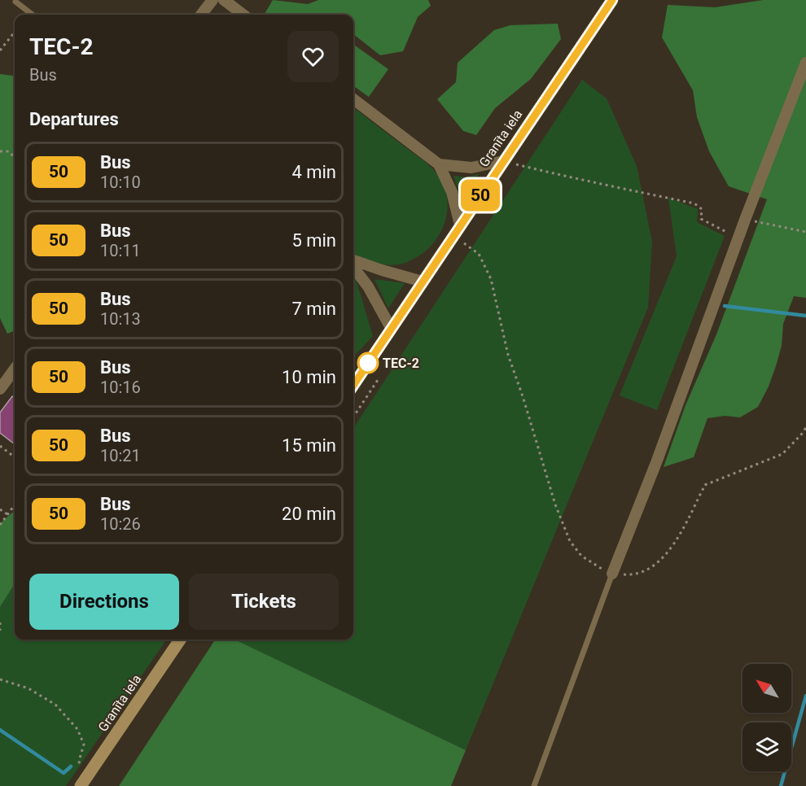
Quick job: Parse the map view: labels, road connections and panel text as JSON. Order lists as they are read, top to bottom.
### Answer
{
  "streets": {
    "main road": ["Granīta iela"]
  },
  "places": ["TEC-2"],
  "lines": ["bus line 50"],
  "north": "top left",
  "page": {
    "on_map": "50",
    "heading": [
      ["TEC-2", "Bus"],
      "Departures"
    ],
    "list": [
      {
        "mark": "50",
        "name": "Bus",
        "note": "10:10",
        "value": "4 min"
      },
      {
        "mark": "50",
        "name": "Bus",
        "note": "10:11",
        "value": "5 min"
      },
      {
        "mark": "50",
        "name": "Bus",
        "note": "10:13",
        "value": "7 min"
      },
      {
        "mark": "50",
        "name": "Bus",
        "note": "10:16",
        "value": "10 min"
      },
      {
        "mark": "50",
        "name": "Bus",
        "note": "10:21",
        "value": "15 min"
      },
      {
        "mark": "50",
        "name": "Bus",
        "note": "10:26",
        "value": "20 min"
      }
    ],
    "buttons": ["Directions", "Tickets"]
  }
}
